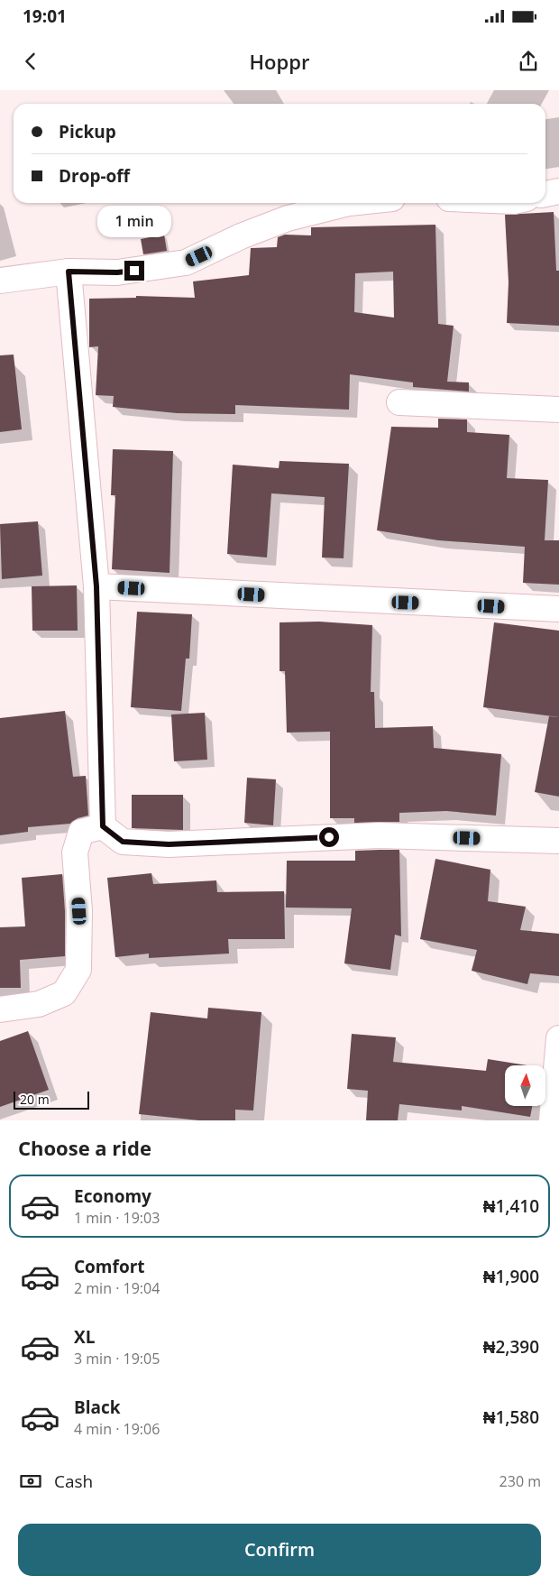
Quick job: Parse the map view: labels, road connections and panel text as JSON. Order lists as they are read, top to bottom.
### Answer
{
  "scale_bar": "20 m",
  "north": "top",
  "page": {
    "status": "19:01",
    "header": "Hoppr",
    "banner": ["Pickup", "Drop-off"],
    "bubble": "1 min",
    "scale": "20 m",
    "heading": "Choose a ride",
    "list": [
      {
        "name": "Economy",
        "note": "1 min · 19:03",
        "value": "₦1,410"
      },
      {
        "name": "Comfort",
        "note": "2 min · 19:04",
        "value": "₦1,900"
      },
      {
        "name": "XL",
        "note": "3 min · 19:05",
        "value": "₦2,390"
      },
      {
        "name": "Black",
        "note": "4 min · 19:06",
        "value": "₦1,580"
      }
    ],
    "pay": ["Cash", "230 m"],
    "buttons": "Confirm"
  }
}
